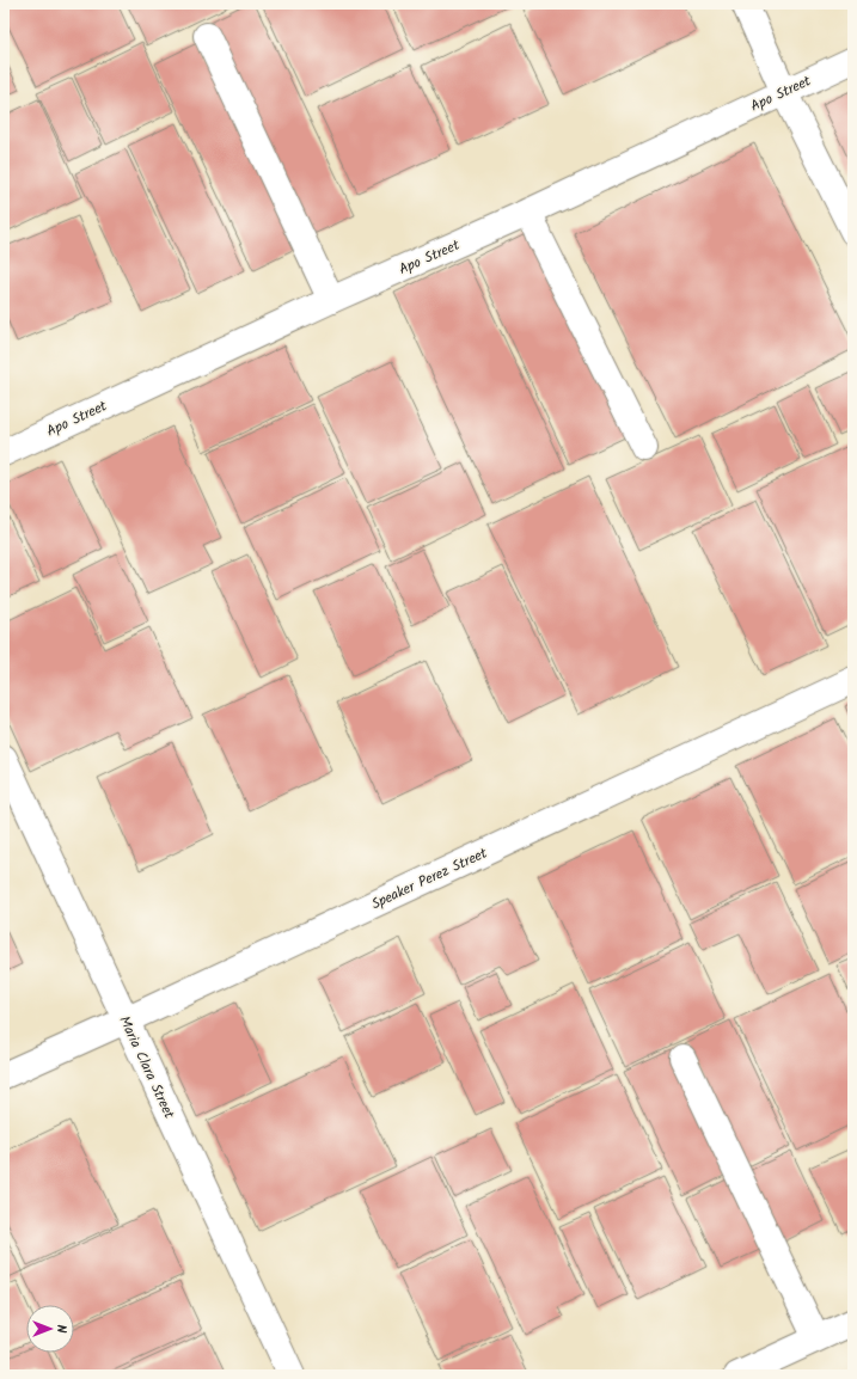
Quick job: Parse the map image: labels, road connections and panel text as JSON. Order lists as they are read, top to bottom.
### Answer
{
  "streets": {
    "street": ["Apo Street", "Speaker Perez Street", "Maria Clara Street"]
  },
  "crossings": [
    ["Speaker Perez Street", "Maria Clara Street"]
  ],
  "north": "right"
}
